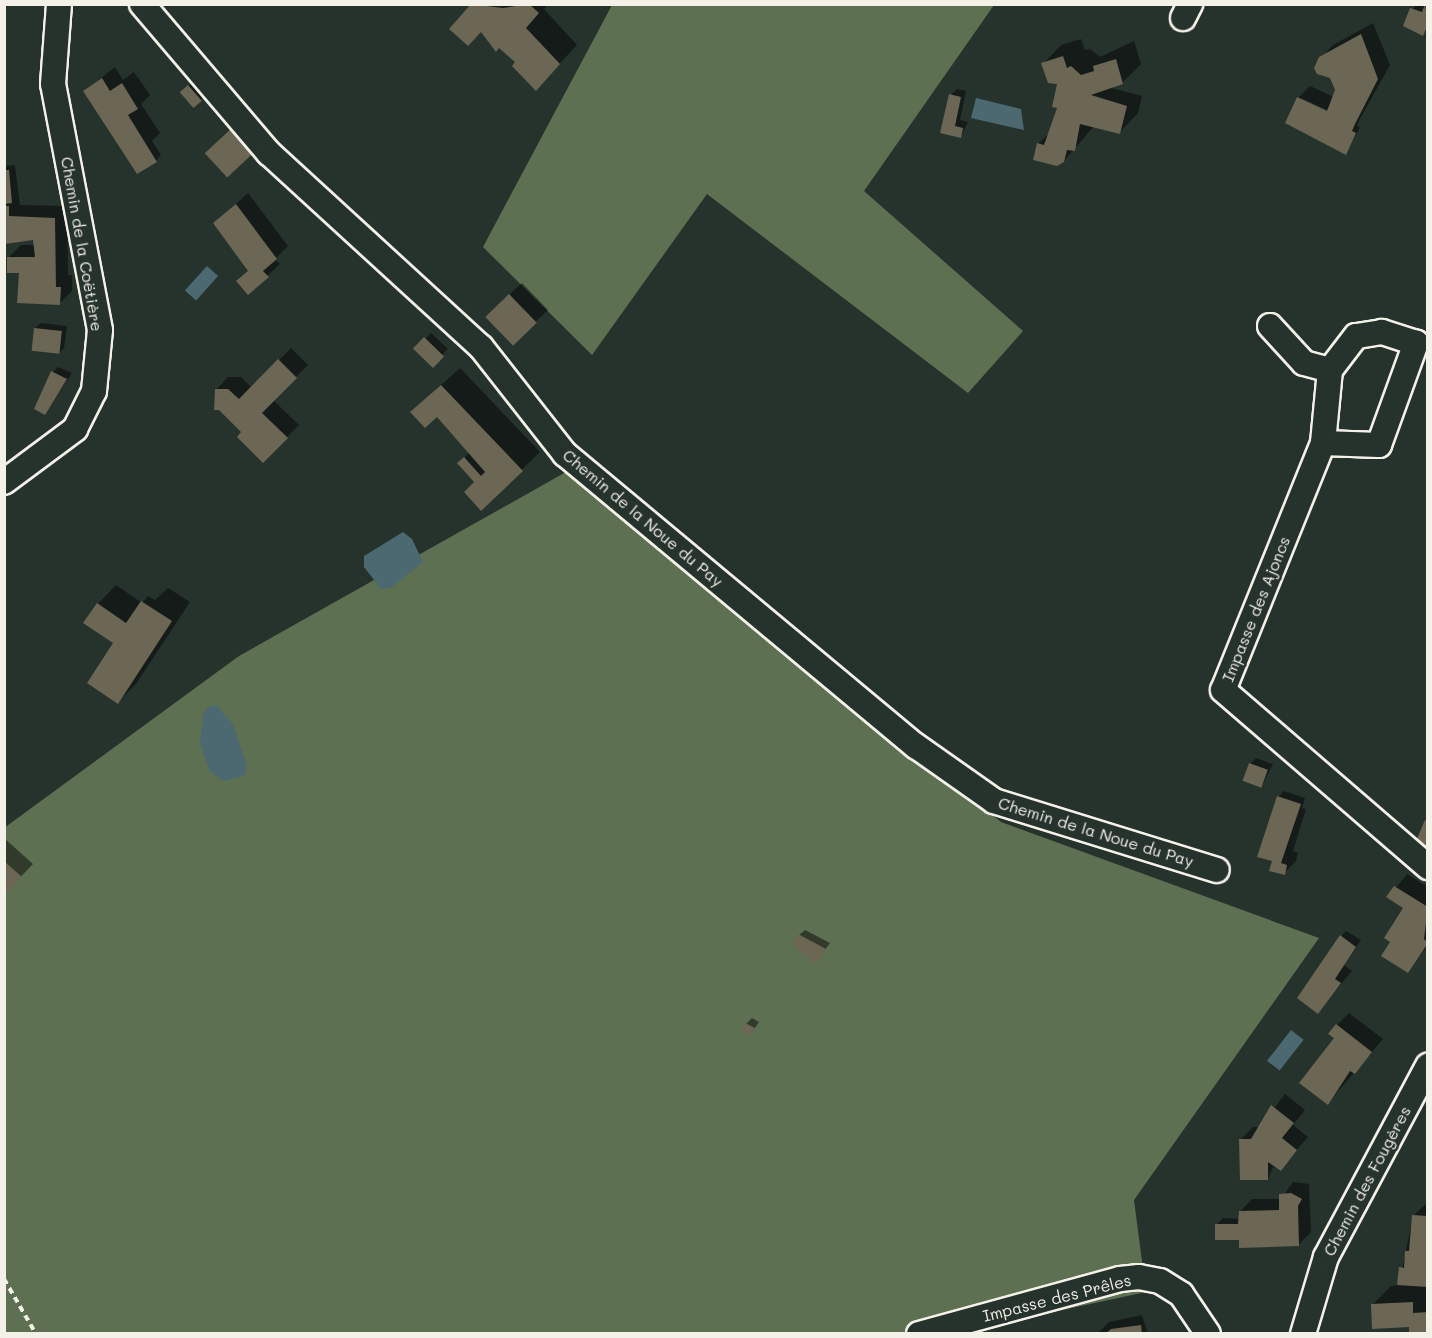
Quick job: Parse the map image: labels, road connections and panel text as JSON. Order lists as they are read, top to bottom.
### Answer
{
  "streets": {
    "street": [
      "Chemin de la Coëtière",
      "Chemin de la Noue du Pay",
      "Impasse des Ajoncs",
      "Chemin des Fougères",
      "Impasse des Prêles"
    ]
  }
}
